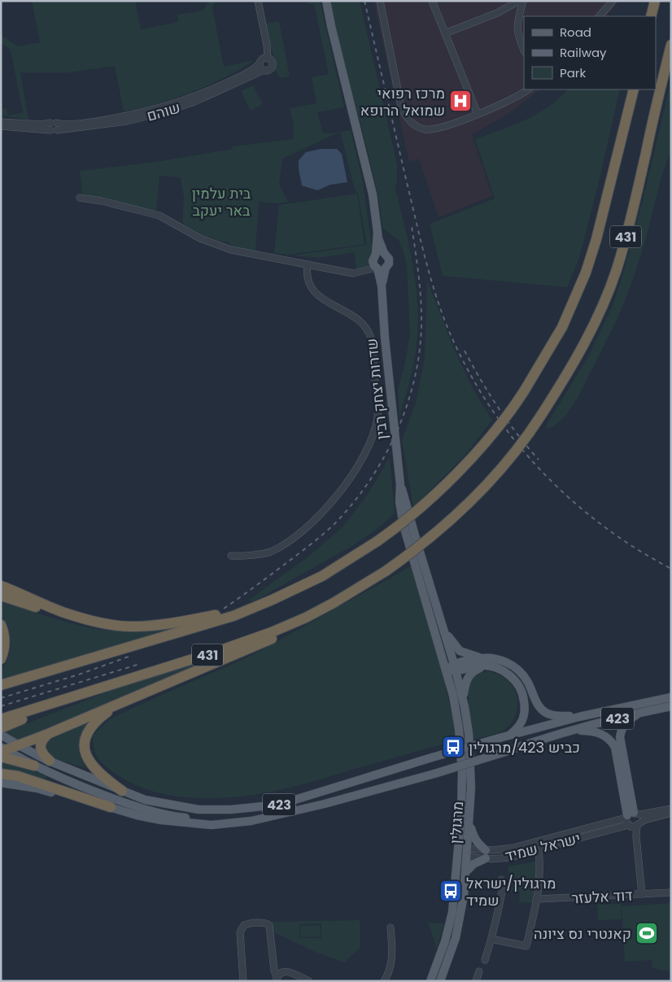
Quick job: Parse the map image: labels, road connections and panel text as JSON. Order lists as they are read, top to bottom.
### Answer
{
  "streets": {
    "highway": ["431"],
    "main road": ["שדרות יצחק רבין", "423", "מרגולין"],
    "street": ["שוהם", "ישראל שמיד", "דוד אלעזר"]
  },
  "crossings": [
    ["שדרות יצחק רבין", "מרגולין"],
    ["מרגולין", "ישראל שמיד"],
    ["ישראל שמיד", "דוד אלעזר"]
  ],
  "parks": ["בית עלמין באר יעקב"],
  "places": {
    "hospital": ["מרכז רפואי שמואל הרופא"],
    "bus stop": ["כביש 423/מרגולין", "מרגולין/ישראל שמיד"],
    "sports": ["קאנטרי נס ציונה"]
  },
  "legend": ["Road", "Railway", "Park"]
}
